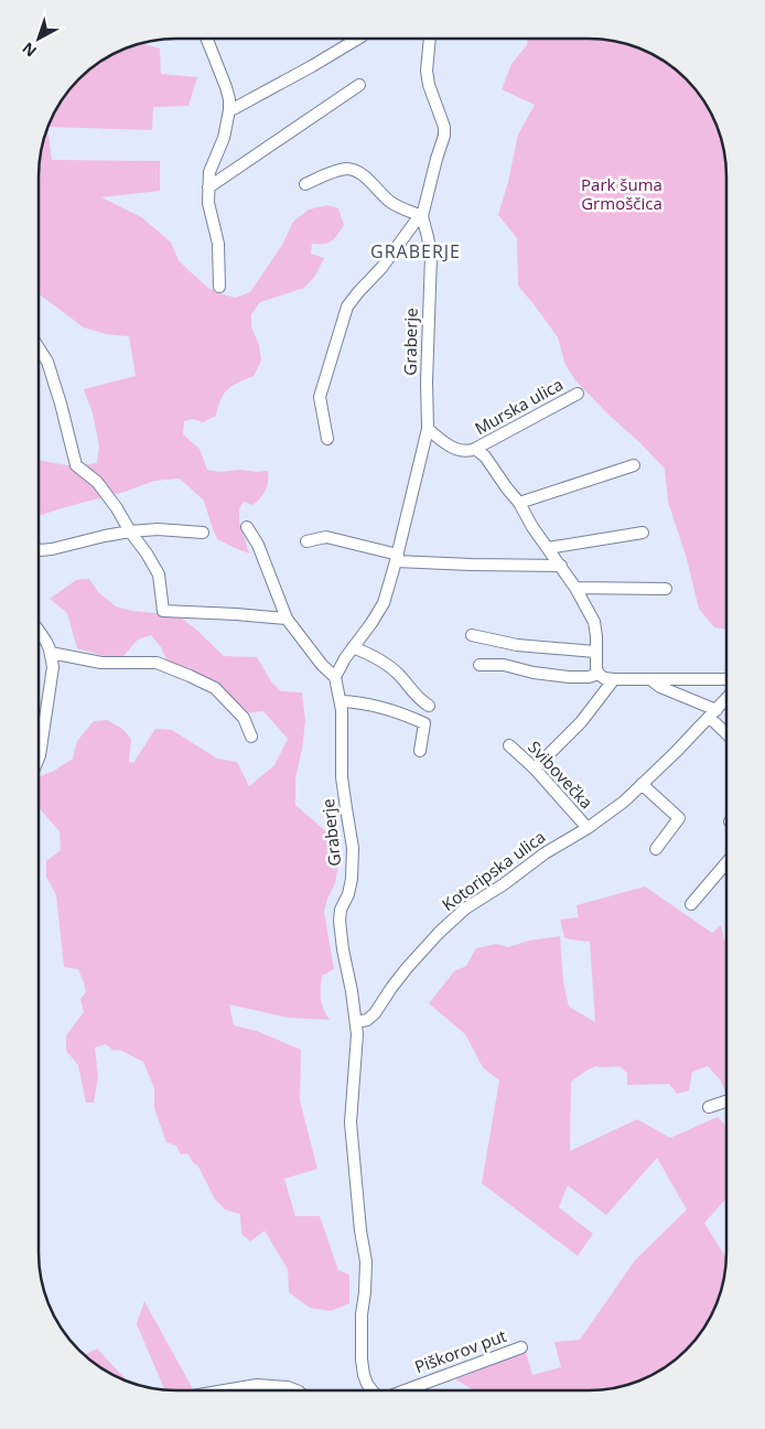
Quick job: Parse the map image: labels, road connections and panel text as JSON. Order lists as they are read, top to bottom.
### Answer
{
  "streets": {
    "street": [
      "Graberje",
      "Murska ulica",
      "Svibovečka",
      "Kotoripska ulica",
      "Piškorov put"
    ]
  },
  "crossings": [
    ["Graberje", "Kotoripska ulica"],
    ["Svibovečka", "Kotoripska ulica"]
  ],
  "districts": ["GRABERJE"],
  "parks": ["Park šuma Grmoščica"],
  "north": "bottom left"
}
